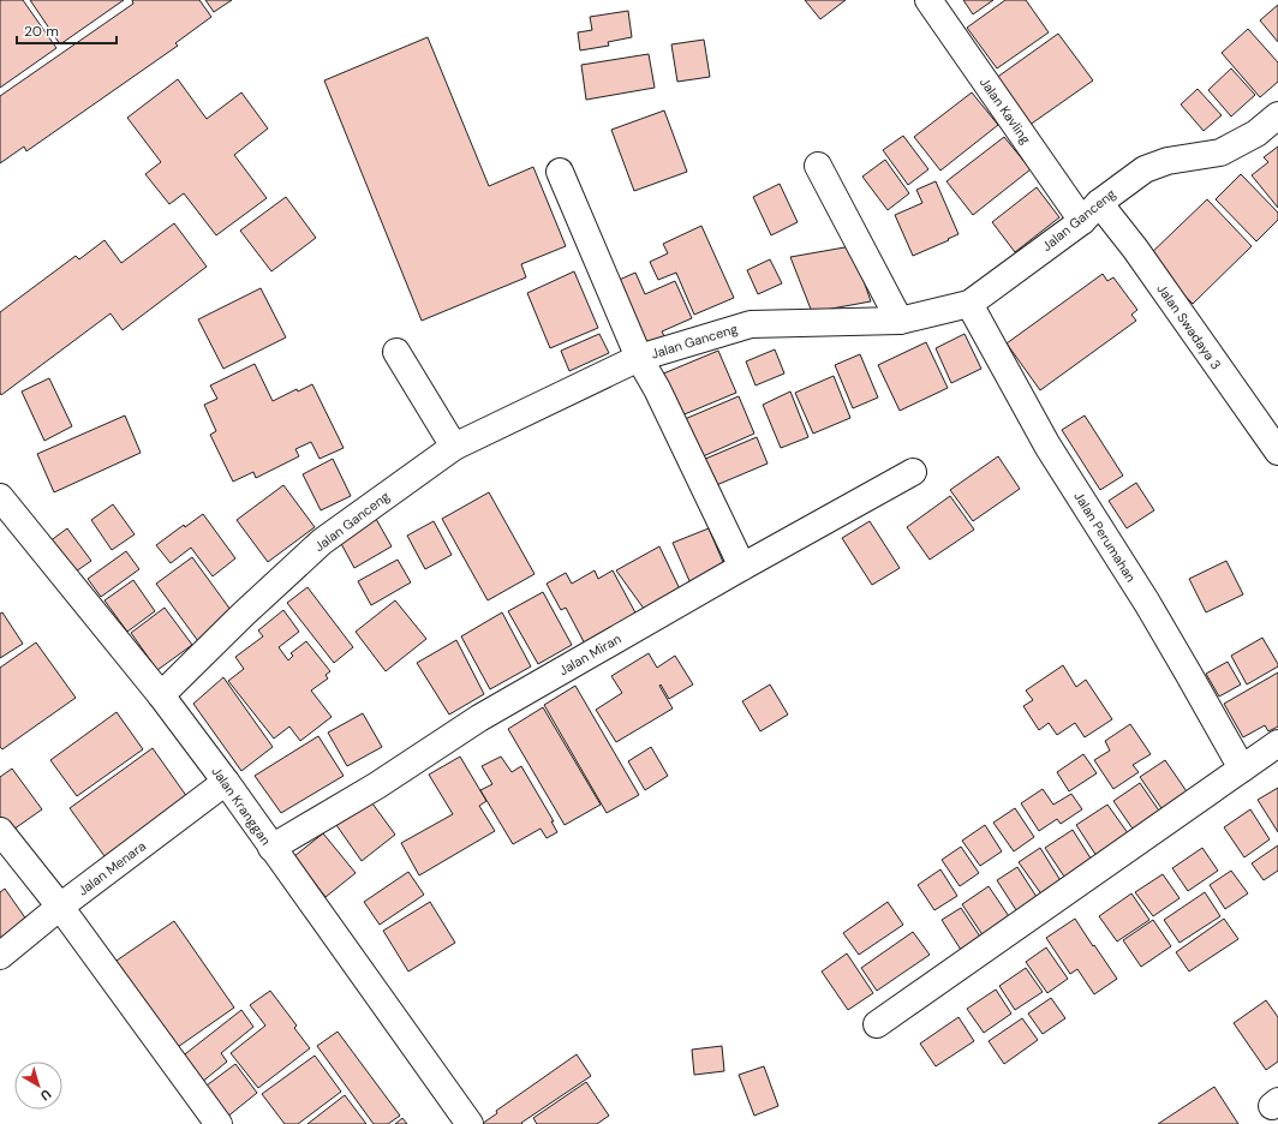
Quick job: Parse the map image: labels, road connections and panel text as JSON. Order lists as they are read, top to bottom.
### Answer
{
  "streets": {
    "street": [
      "Jalan Kavling",
      "Jalan Ganceng",
      "Jalan Swadaya 3",
      "Jalan Perumahan",
      "Jalan Miran",
      "Jalan Kranggan",
      "Jalan Menara"
    ]
  },
  "crossings": [
    ["Jalan Kavling", "Jalan Ganceng"],
    ["Jalan Kavling", "Jalan Swadaya 3"],
    ["Jalan Ganceng", "Jalan Swadaya 3"],
    ["Jalan Ganceng", "Jalan Perumahan"],
    ["Jalan Ganceng", "Jalan Kranggan"],
    ["Jalan Miran", "Jalan Kranggan"],
    ["Jalan Kranggan", "Jalan Menara"]
  ],
  "scale_bar": "20 m",
  "north": "bottom right"
}
